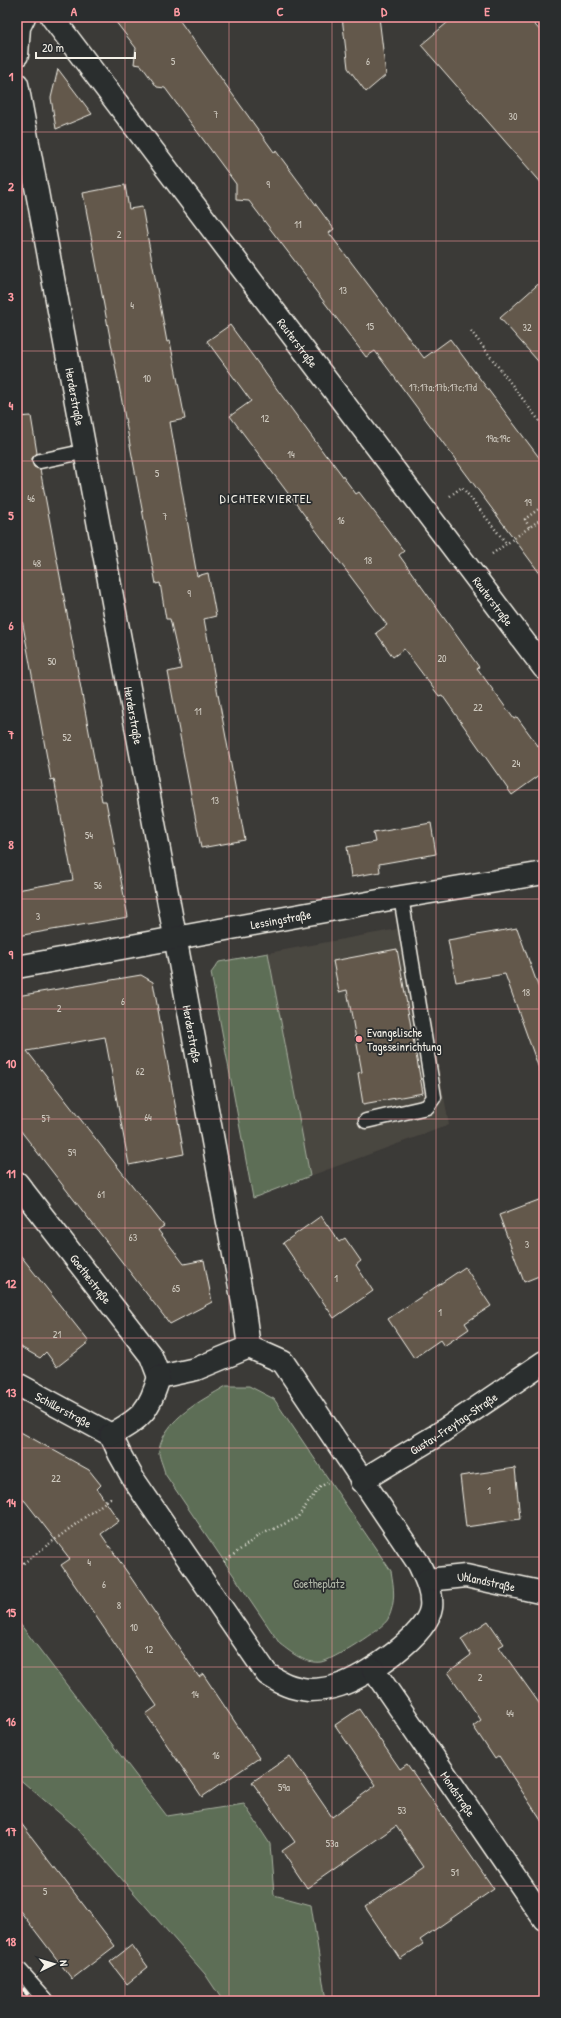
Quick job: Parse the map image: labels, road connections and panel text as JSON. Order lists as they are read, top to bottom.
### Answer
{
  "streets": {
    "street": [
      "Reuterstraße",
      "Herderstraße",
      "Lessingstraße",
      "Goethestraße",
      "Schillerstraße",
      "Gustav-Freytag-Straße",
      "Uhlandstraße",
      "Mondstraße"
    ]
  },
  "crossings": [
    ["Herderstraße", "Lessingstraße"]
  ],
  "districts": ["DICHTERVIERTEL"],
  "parks": ["Goetheplatz"],
  "places": ["Evangelische Tageseinrichtung"],
  "house_numbers": [
    "5",
    "6",
    "7",
    "30",
    "9",
    "11",
    "2",
    "13",
    "4",
    "15",
    "32",
    "10",
    "17;17a;17b;17c;17d",
    "12",
    "19a;19c",
    "14",
    "5",
    "46",
    "19",
    "7",
    "16",
    "18",
    "48",
    "9",
    "20",
    "50",
    "22",
    "11",
    "52",
    "24",
    "13",
    "54",
    "56",
    "3",
    "18",
    "6",
    "2",
    "62",
    "64",
    "57",
    "59",
    "61",
    "63",
    "3",
    "1",
    "65",
    "1",
    "21",
    "22",
    "1",
    "4",
    "6",
    "8",
    "10",
    "12",
    "2",
    "14",
    "44",
    "16",
    "59a",
    "53",
    "53a",
    "51",
    "5"
  ],
  "scale_bar": "20 m",
  "north": "right",
  "grid": {
    "columns": [
      "A",
      "B",
      "C",
      "D",
      "E"
    ],
    "rows": [
      "1",
      "2",
      "3",
      "4",
      "5",
      "6",
      "7",
      "8",
      "9",
      "10",
      "11",
      "12",
      "13",
      "14",
      "15",
      "16",
      "17",
      "18"
    ]
  }
}
